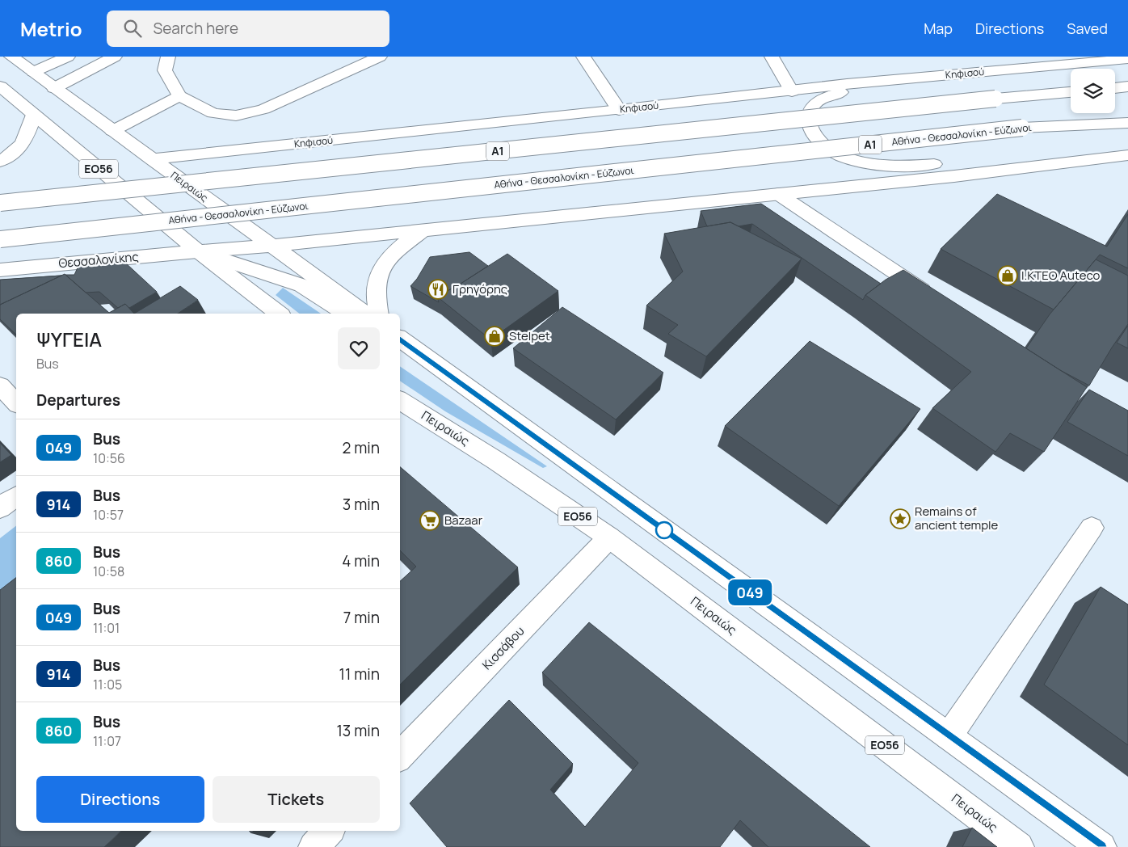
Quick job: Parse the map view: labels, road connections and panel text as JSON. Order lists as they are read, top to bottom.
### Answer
{
  "streets": {
    "main road": [
      "Κηφισού",
      "Αθήνα - Θεσσαλονίκη - Εύζωνοι",
      "Α1",
      "ΕΟ56",
      "Πειραιώς",
      "Θεσσαλονίκης",
      "Κισσάβου"
    ]
  },
  "crossings": [
    ["Κηφισού", "Πειραιώς"],
    ["ΕΟ56", "Θεσσαλονίκης"],
    ["Πειραιώς", "Κισσάβου"]
  ],
  "places": {
    "shop": ["Ι.ΚΤΕΟ Auteco", "Stelpet"],
    "restaurant": ["Γρηγόρης"],
    "place": ["Remains of ancient temple"],
    "supermarket": ["Bazaar"]
  },
  "lines": ["bus line 049"],
  "page": {
    "header": "Metrio",
    "search": "Search here",
    "nav": ["Map", "Directions", "Saved"],
    "on_map": "049",
    "heading": [
      ["ΨΥΓΕΙΑ", "Bus"],
      "Departures"
    ],
    "list": [
      {
        "mark": "049",
        "name": "Bus",
        "note": "10:56",
        "value": "2 min"
      },
      {
        "mark": "914",
        "name": "Bus",
        "note": "10:57",
        "value": "3 min"
      },
      {
        "mark": "860",
        "name": "Bus",
        "note": "10:58",
        "value": "4 min"
      },
      {
        "mark": "049",
        "name": "Bus",
        "note": "11:01",
        "value": "7 min"
      },
      {
        "mark": "914",
        "name": "Bus",
        "note": "11:05",
        "value": "11 min"
      },
      {
        "mark": "860",
        "name": "Bus",
        "note": "11:07",
        "value": "13 min"
      }
    ],
    "buttons": ["Directions", "Tickets"]
  }
}
